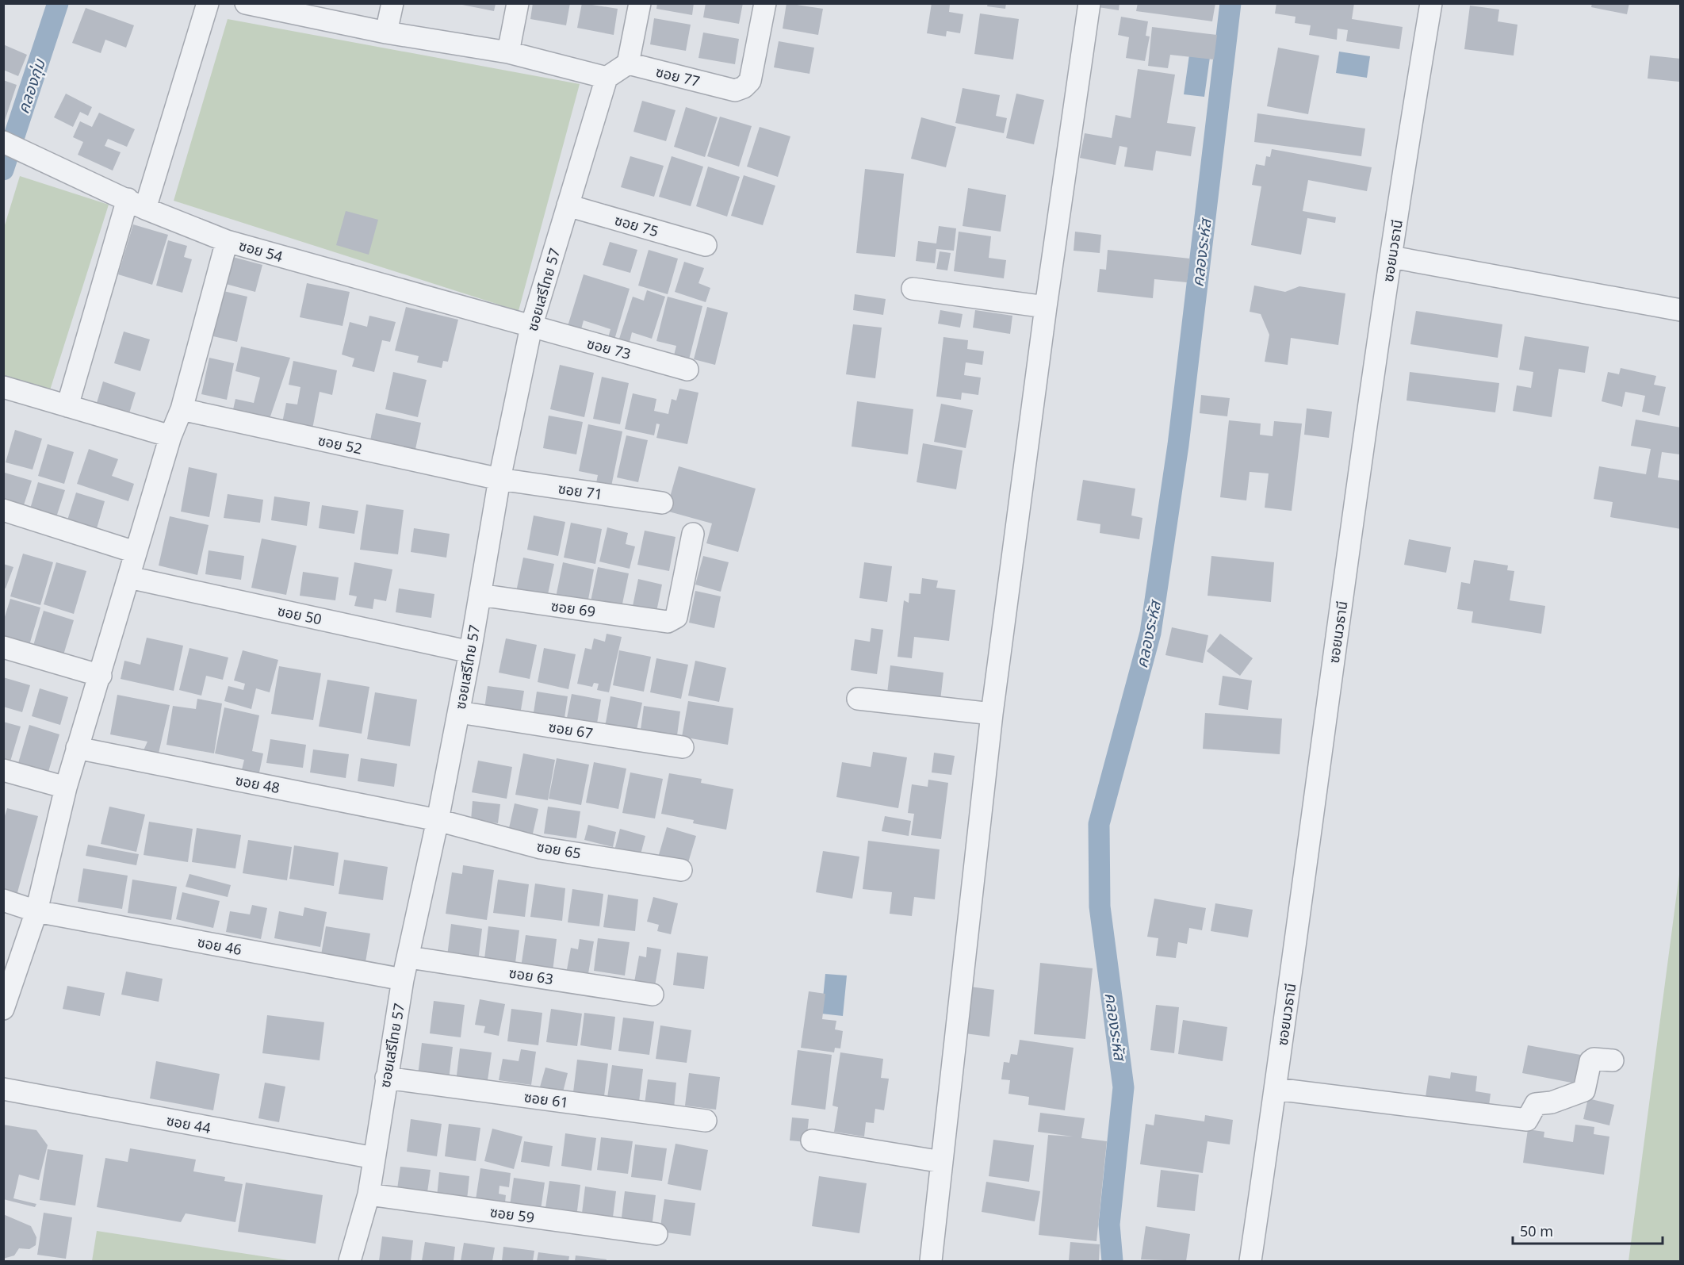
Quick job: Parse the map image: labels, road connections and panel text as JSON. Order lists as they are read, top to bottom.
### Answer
{
  "streets": {
    "street": [
      "ซอย 77",
      "ซอย 75",
      "ซอย 54",
      "ซอยนวธานี",
      "ซอยเสรีไทย 57",
      "ซอย 73",
      "ซอย 52",
      "ซอย 71",
      "ซอย 69",
      "ซอย 50",
      "ซอย 67",
      "ซอย 48",
      "ซอย 65",
      "ซอย 46",
      "ซอย 63",
      "ซอย 61",
      "ซอย 44",
      "ซอย 59"
    ]
  },
  "crossings": [
    ["ซอย 75", "ซอยเสรีไทย 57"],
    ["ซอย 54", "ซอยเสรีไทย 57"],
    ["ซอย 54", "ซอย 73"],
    ["ซอยเสรีไทย 57", "ซอย 73"],
    ["ซอยเสรีไทย 57", "ซอย 52"],
    ["ซอยเสรีไทย 57", "ซอย 71"],
    ["ซอยเสรีไทย 57", "ซอย 69"],
    ["ซอยเสรีไทย 57", "ซอย 50"],
    ["ซอยเสรีไทย 57", "ซอย 67"],
    ["ซอยเสรีไทย 57", "ซอย 48"],
    ["ซอยเสรีไทย 57", "ซอย 65"],
    ["ซอยเสรีไทย 57", "ซอย 46"],
    ["ซอยเสรีไทย 57", "ซอย 63"],
    ["ซอยเสรีไทย 57", "ซอย 61"],
    ["ซอยเสรีไทย 57", "ซอย 44"],
    ["ซอยเสรีไทย 57", "ซอย 59"],
    ["ซอย 52", "ซอย 71"],
    ["ซอย 48", "ซอย 65"]
  ],
  "water": ["คลองกุ่ม", "คลองระหัส"],
  "scale_bar": "50 m"
}
